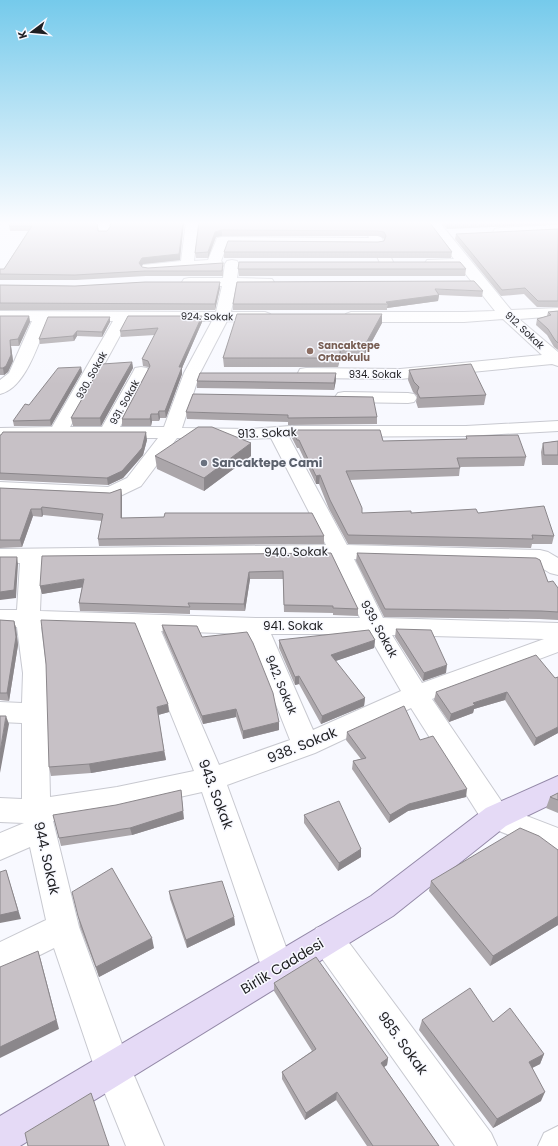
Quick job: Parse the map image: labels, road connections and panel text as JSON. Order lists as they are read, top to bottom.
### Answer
{
  "streets": {
    "main road": ["Birlik Caddesi"],
    "street": [
      "924. Sokak",
      "912. Sokak",
      "934. Sokak",
      "930. Sokak",
      "931. Sokak",
      "913. Sokak",
      "940. Sokak",
      "941. Sokak",
      "939. Sokak",
      "942. Sokak",
      "938. Sokak",
      "943. Sokak",
      "944. Sokak",
      "985. Sokak"
    ]
  },
  "crossings": [
    ["924. Sokak", "930. Sokak"],
    ["912. Sokak", "934. Sokak"],
    ["930. Sokak", "913. Sokak"],
    ["931. Sokak", "913. Sokak"],
    ["913. Sokak", "939. Sokak"],
    ["940. Sokak", "939. Sokak"],
    ["940. Sokak", "944. Sokak"],
    ["941. Sokak", "939. Sokak"],
    ["941. Sokak", "942. Sokak"],
    ["941. Sokak", "943. Sokak"],
    ["941. Sokak", "944. Sokak"],
    ["939. Sokak", "938. Sokak"],
    ["939. Sokak", "Birlik Caddesi"],
    ["942. Sokak", "938. Sokak"],
    ["938. Sokak", "943. Sokak"],
    ["938. Sokak", "944. Sokak"],
    ["943. Sokak", "Birlik Caddesi"],
    ["944. Sokak", "Birlik Caddesi"],
    ["Birlik Caddesi", "985. Sokak"]
  ],
  "places": ["Sancaktepe Ortaokulu", "Sancaktepe Cami"],
  "north": "left"
}
